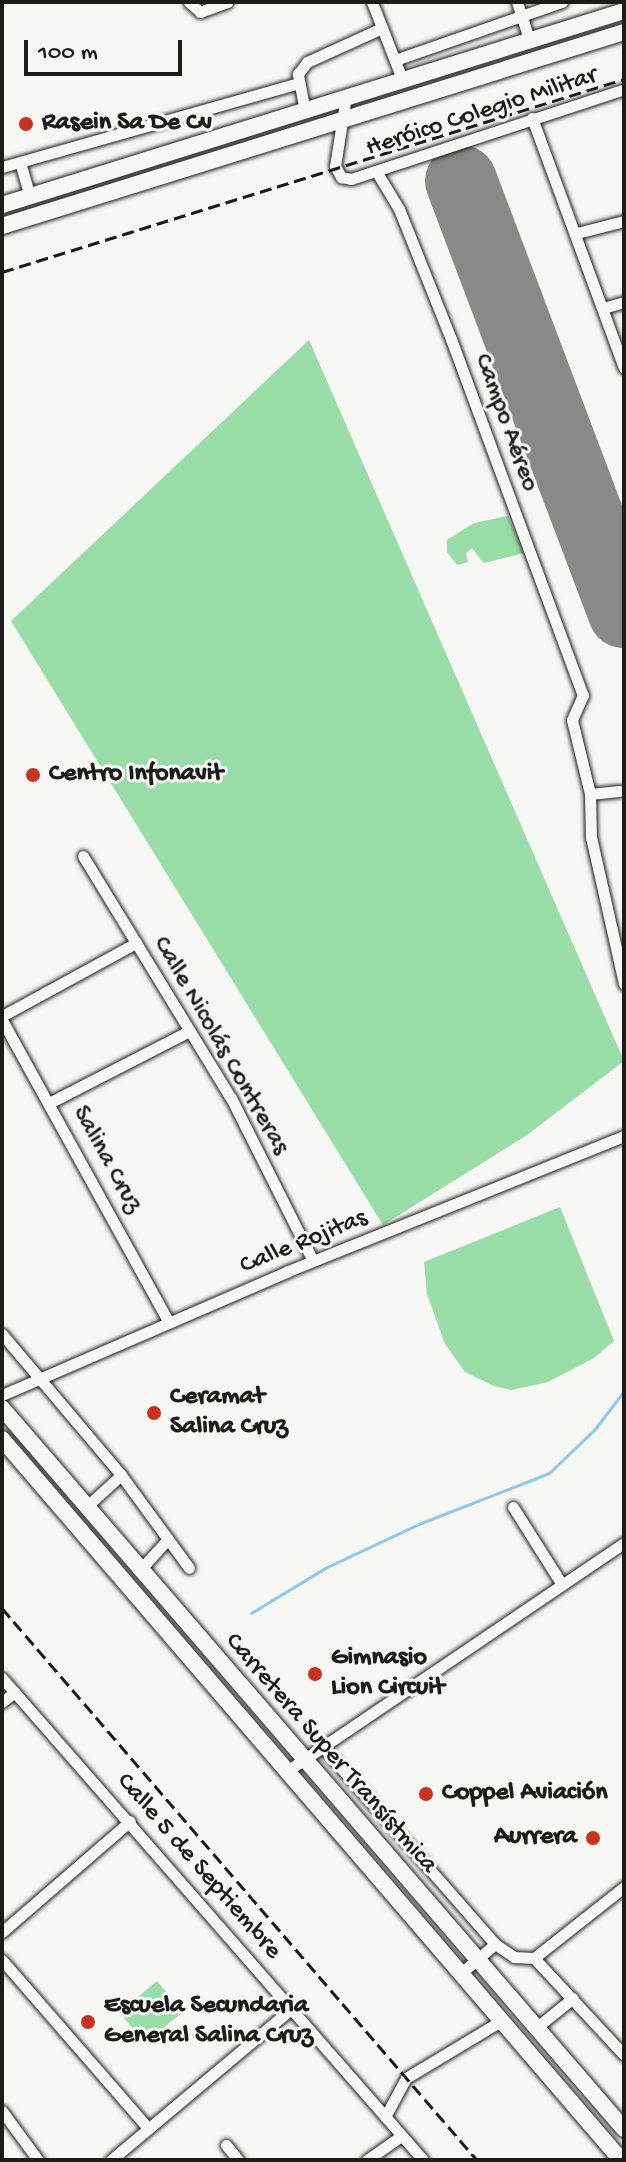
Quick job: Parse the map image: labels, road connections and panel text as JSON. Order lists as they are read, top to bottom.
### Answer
{
  "streets": {
    "main road": ["Carretera Super Transístmica"],
    "street": [
      "Heróico Colegio Militar",
      "Campo Aéreo",
      "Calle Nicolás Contreras",
      "Salina Cruz",
      "Calle Rojitas",
      "Calle 5 de Septiembre"
    ]
  },
  "crossings": [
    ["Heróico Colegio Militar", "Campo Aéreo"],
    ["Calle Nicolás Contreras", "Calle Rojitas"],
    ["Salina Cruz", "Calle Rojitas"]
  ],
  "places": [
    "Rasein Sa De Cv",
    "Centro Infonavit",
    "Ceramat Salina Cruz",
    "Gimnasio Lion Circuit",
    "Coppel Aviación",
    "Aurrera",
    "Escuela Secundaria General Salina Cruz"
  ],
  "scale_bar": "100 m"
}
